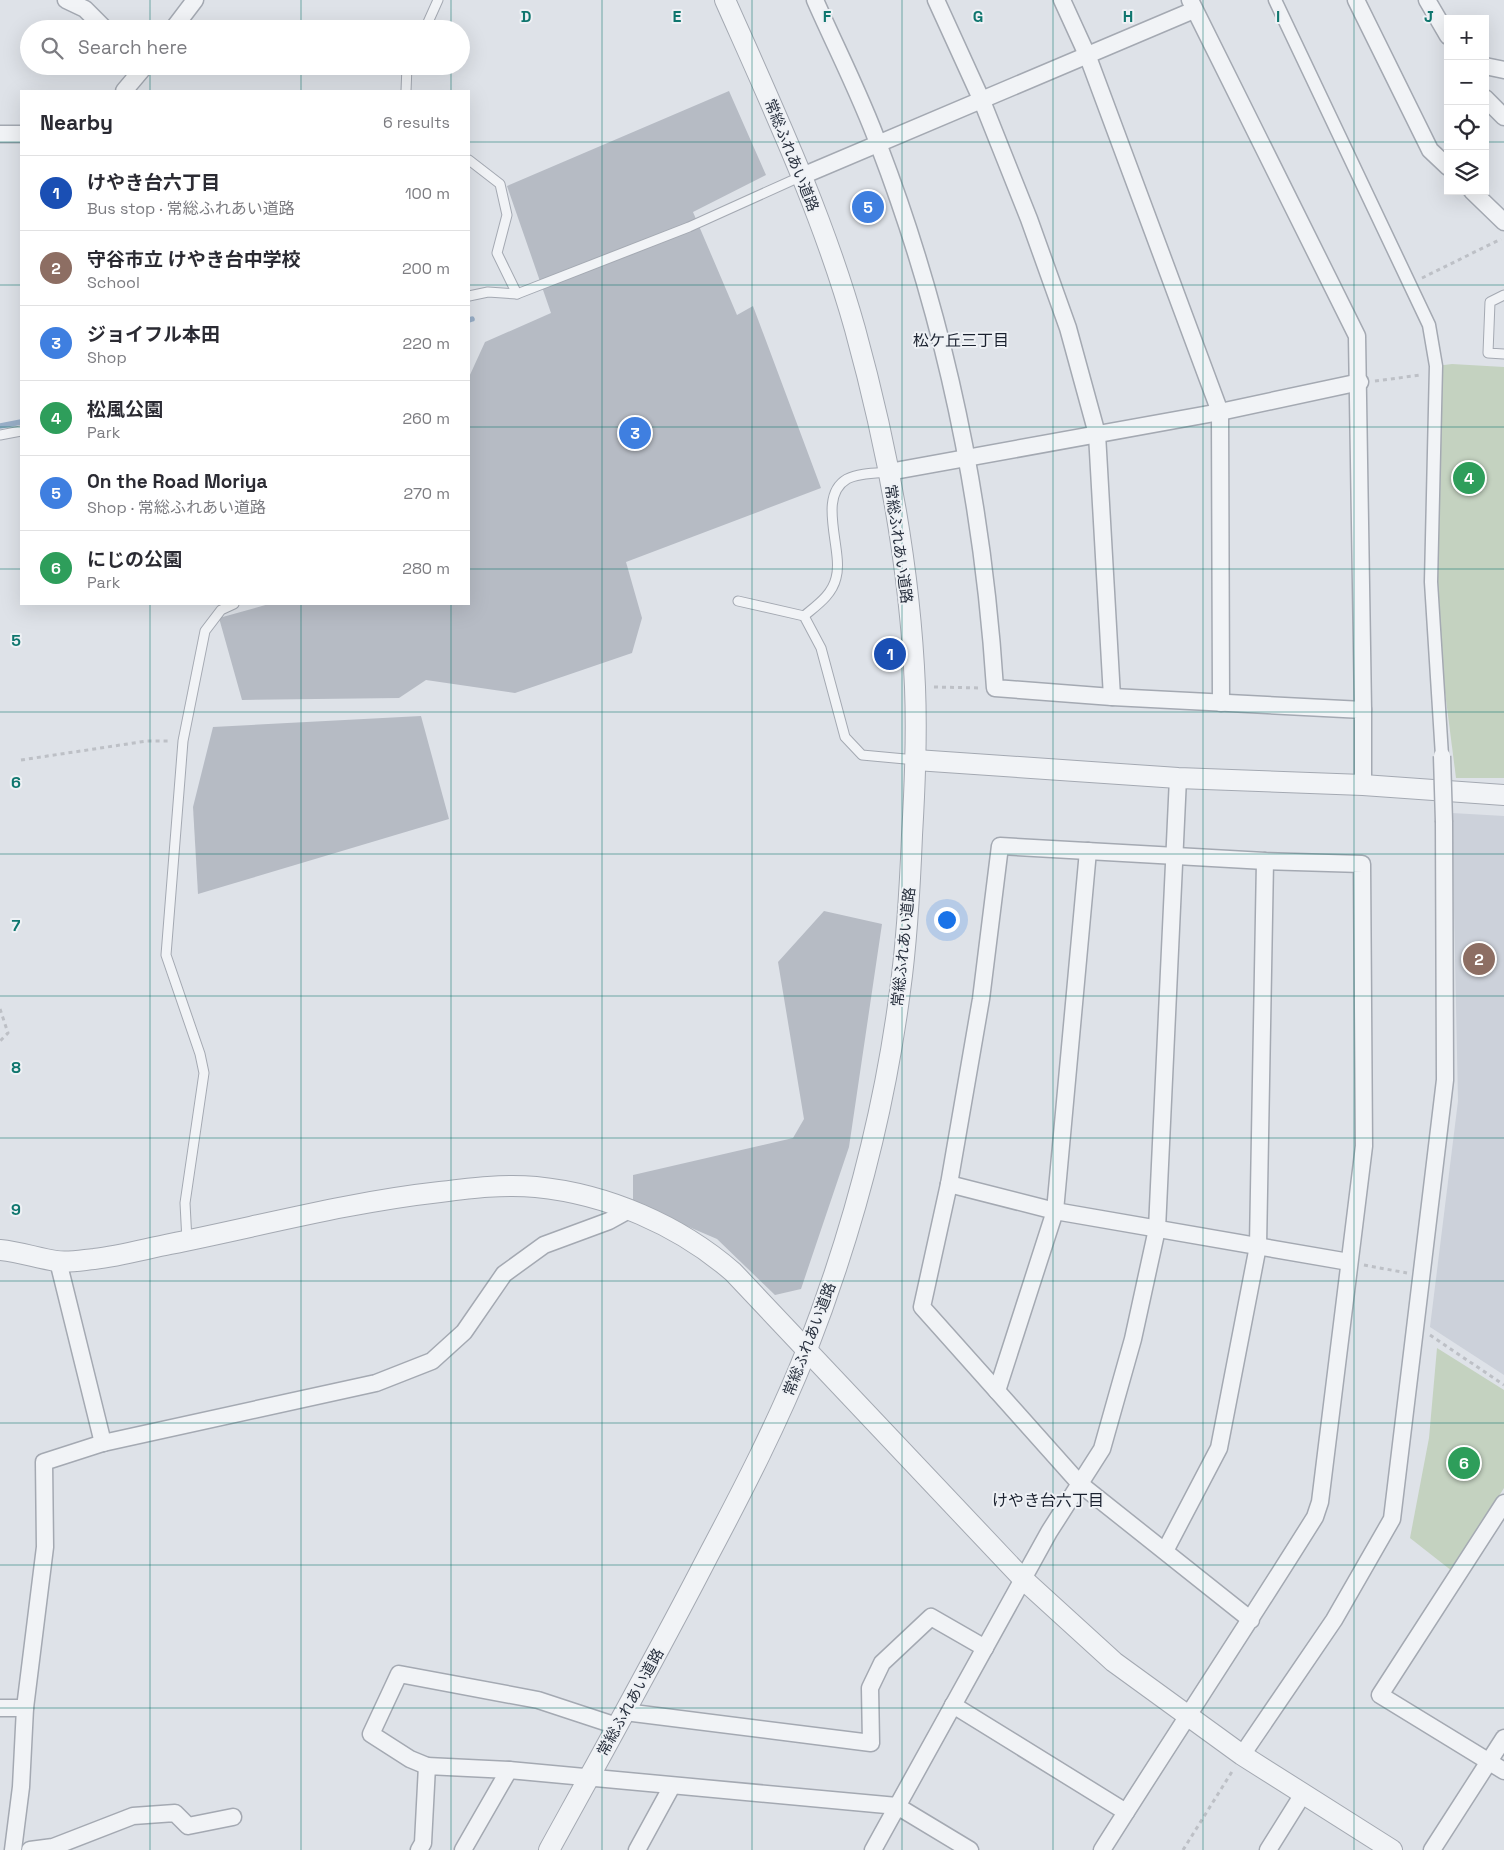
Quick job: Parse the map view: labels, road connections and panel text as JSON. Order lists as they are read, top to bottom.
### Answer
{
  "streets": {
    "street": ["常総ふれあい道路"]
  },
  "districts": ["松ケ丘三丁目", "けやき台六丁目"],
  "page": {
    "map_buttons": ["+", "−"],
    "search": "Search here",
    "heading": ["Nearby", "6 results"],
    "list": [
      {
        "mark": "1",
        "name": "けやき台六丁目",
        "note": "Bus stop · 常総ふれあい道路",
        "value": "100 m"
      },
      {
        "mark": "2",
        "name": "守谷市立 けやき台中学校",
        "note": "School",
        "value": "200 m"
      },
      {
        "mark": "3",
        "name": "ジョイフル本田",
        "note": "Shop",
        "value": "220 m"
      },
      {
        "mark": "4",
        "name": "松風公園",
        "note": "Park",
        "value": "260 m"
      },
      {
        "mark": "5",
        "name": "On the Road Moriya",
        "note": "Shop · 常総ふれあい道路",
        "value": "270 m"
      },
      {
        "mark": "6",
        "name": "にじの公園",
        "note": "Park",
        "value": "280 m"
      }
    ],
    "pins": [
      "5",
      "3",
      "4",
      "1",
      "2",
      "6"
    ]
  },
  "grid": {
    "columns": [
      "D",
      "E",
      "F",
      "G",
      "H",
      "I",
      "J"
    ],
    "rows": [
      "5",
      "6",
      "7",
      "8",
      "9"
    ]
  }
}
